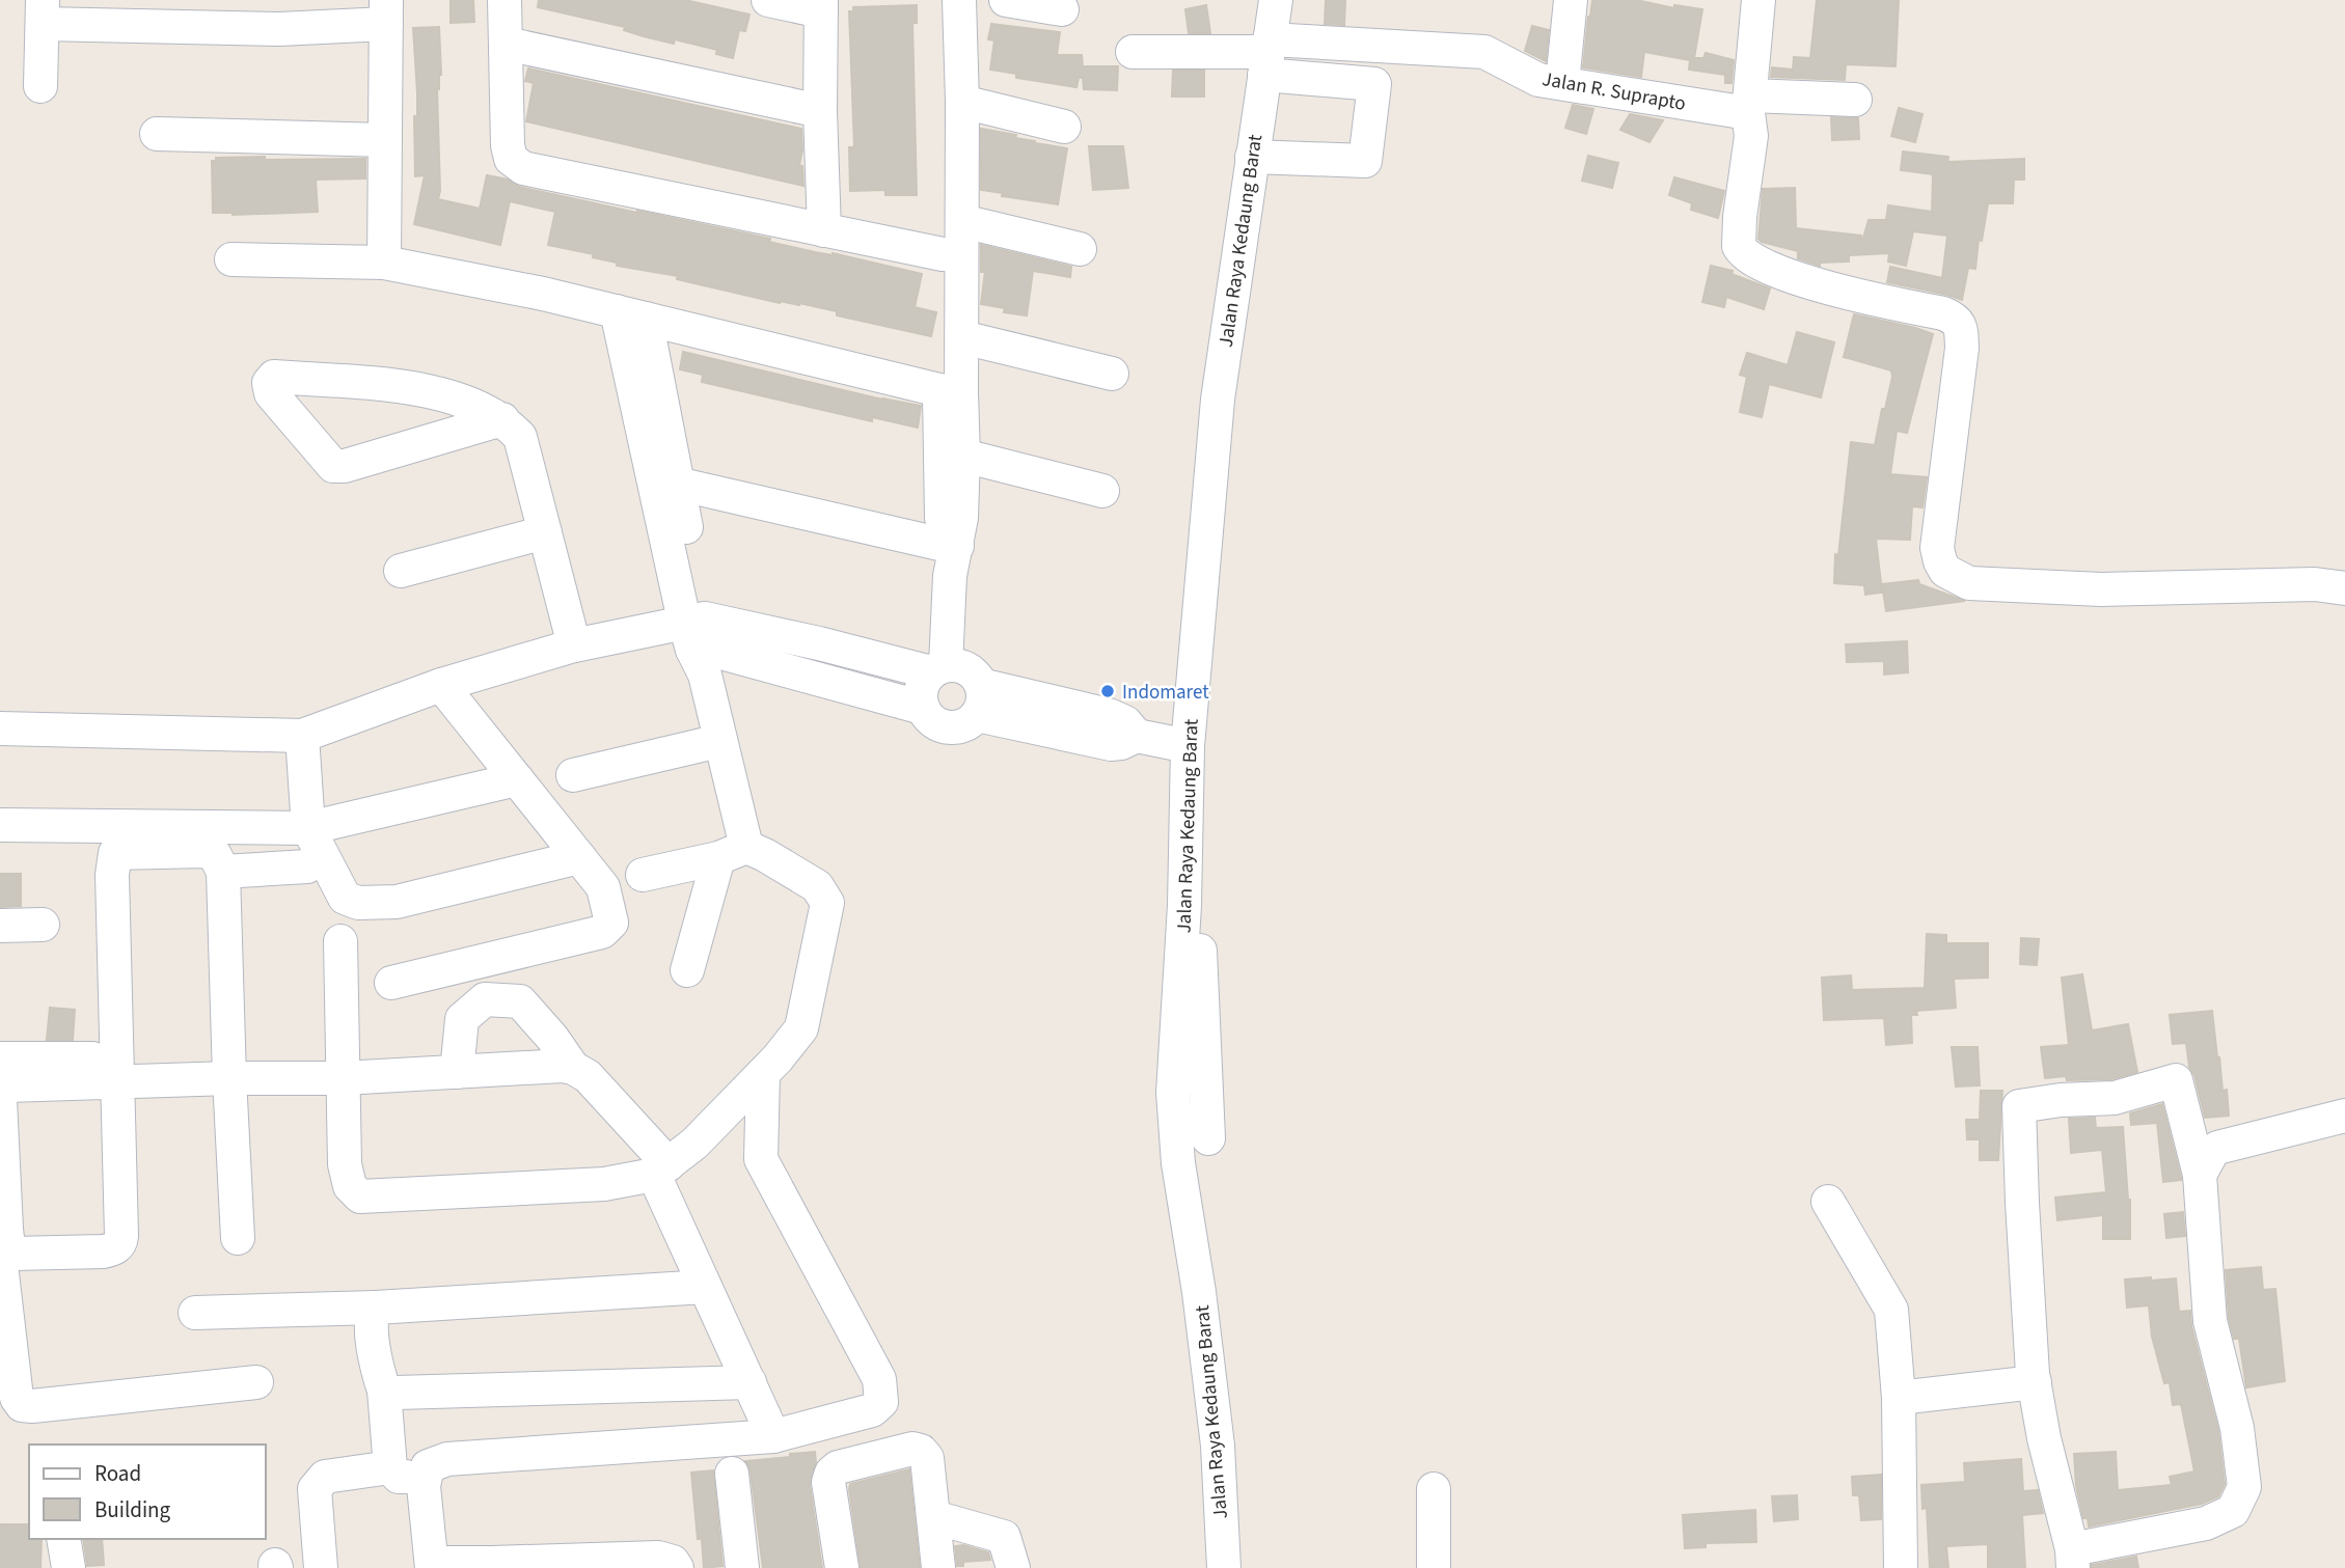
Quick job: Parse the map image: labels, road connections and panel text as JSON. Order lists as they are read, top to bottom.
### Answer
{
  "streets": {
    "street": ["Jalan R. Suprapto", "Jalan Raya Kedaung Barat"]
  },
  "crossings": [
    ["Jalan R. Suprapto", "Jalan Raya Kedaung Barat"]
  ],
  "places": ["Indomaret"],
  "legend": ["Road", "Building"]
}
